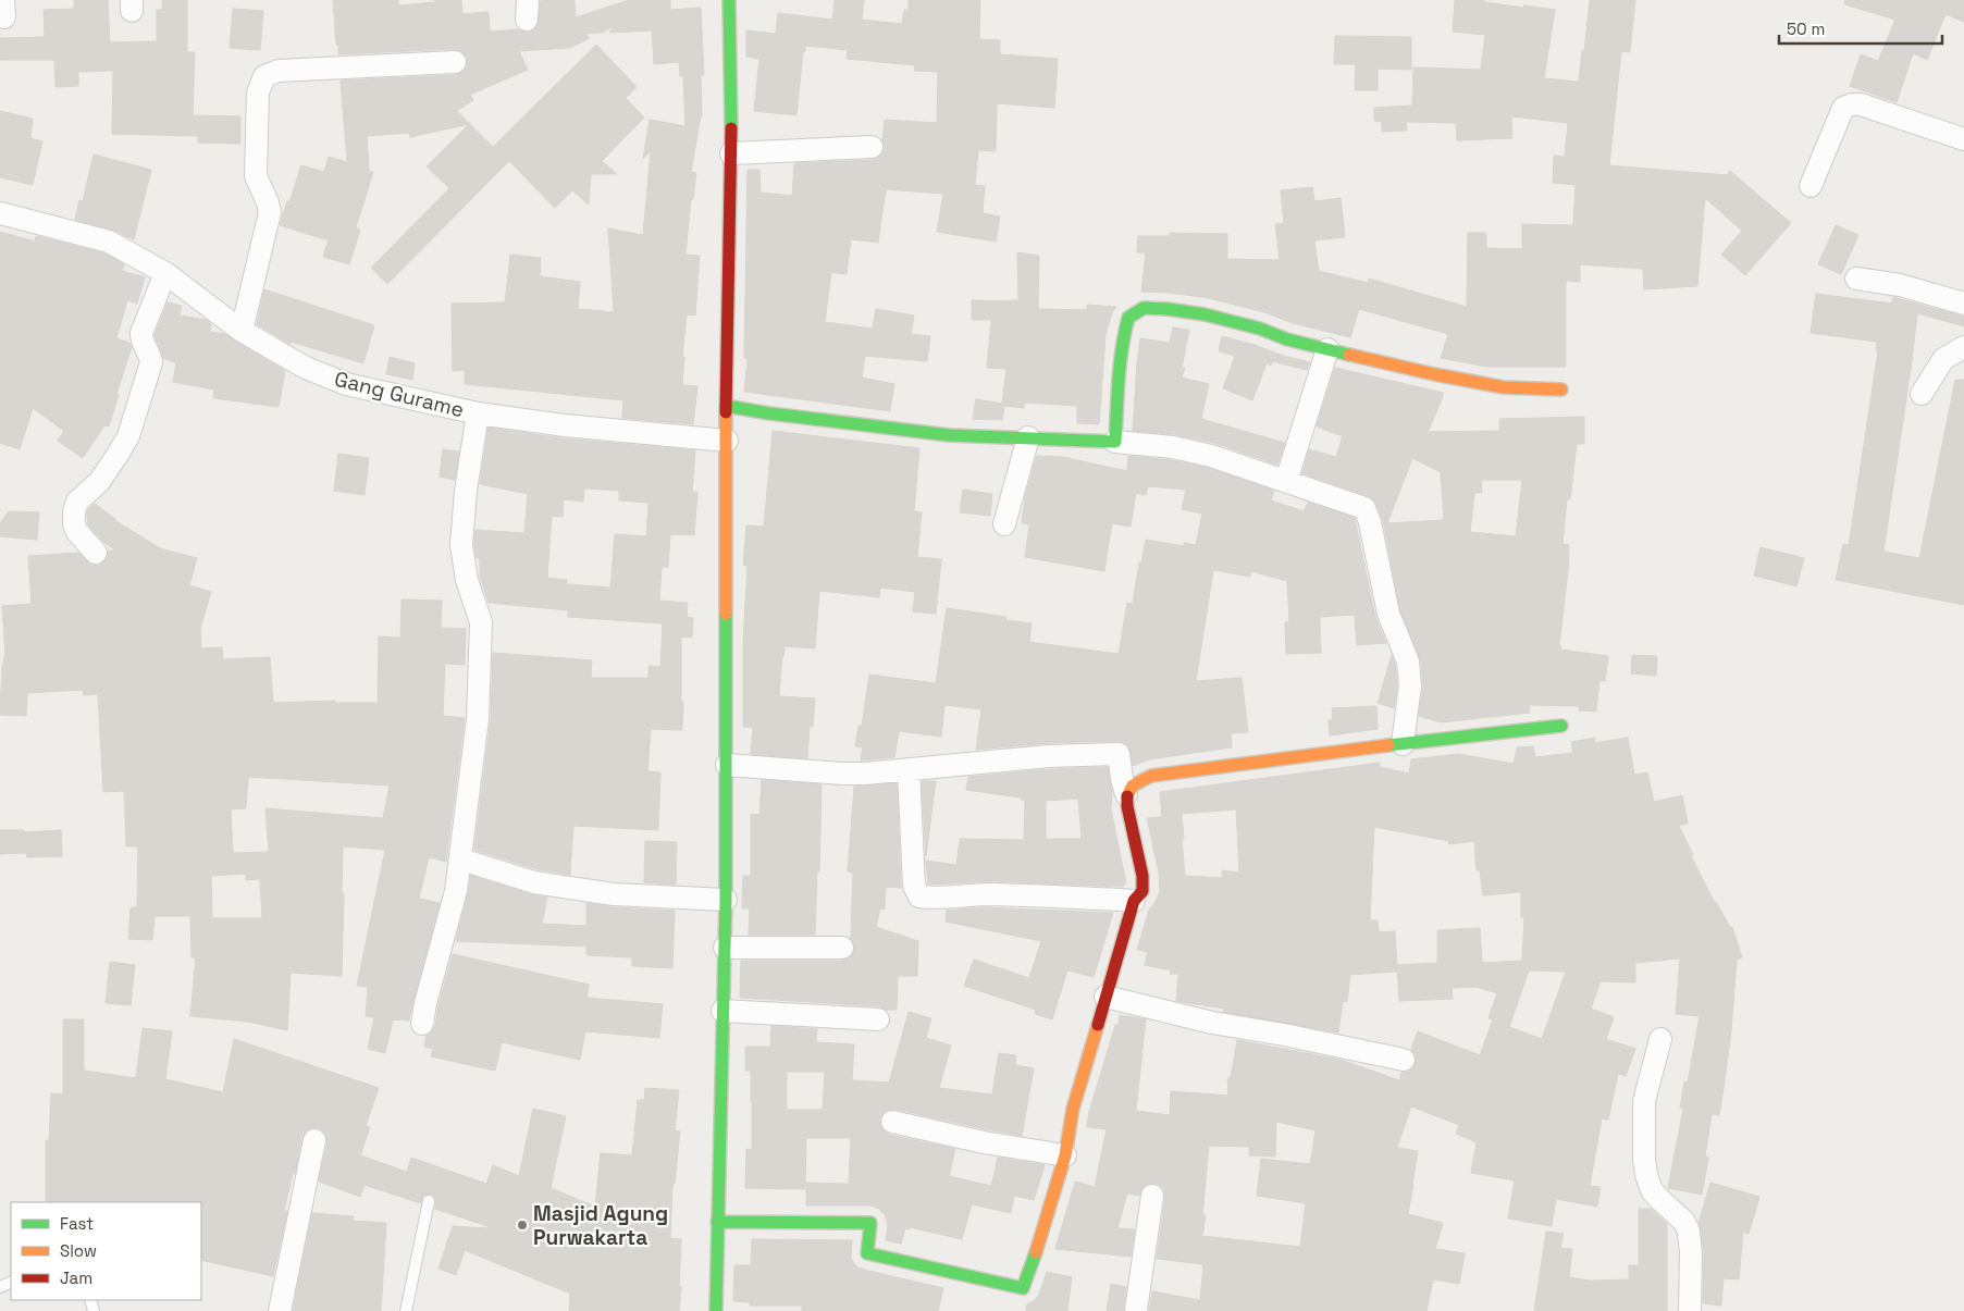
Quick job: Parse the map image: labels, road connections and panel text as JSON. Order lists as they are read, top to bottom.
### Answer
{
  "streets": {
    "street": ["Gang Gurame"]
  },
  "places": ["Masjid Agung Purwakarta"],
  "legend": ["Fast", "Slow", "Jam"],
  "scale_bar": "50 m"
}
